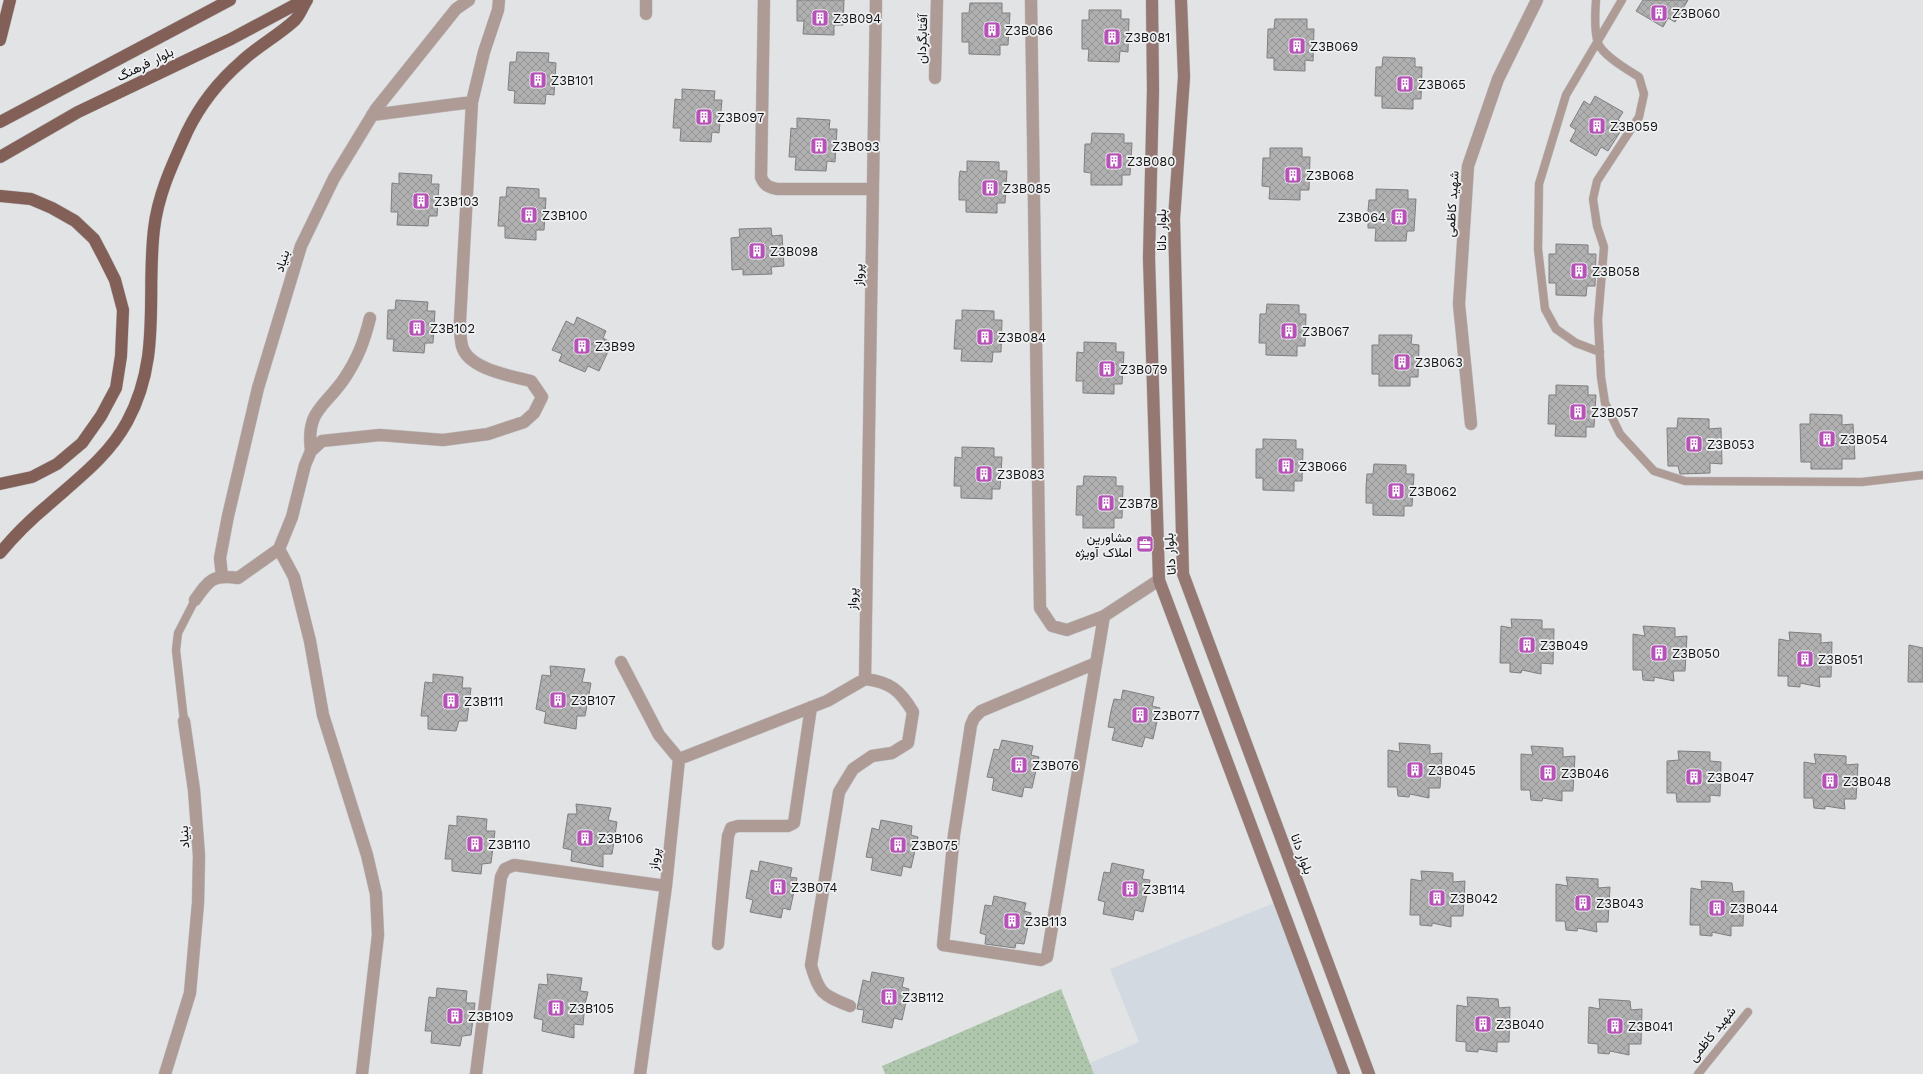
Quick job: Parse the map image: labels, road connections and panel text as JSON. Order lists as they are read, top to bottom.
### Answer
{
  "streets": {
    "main road": ["بلوار فرهنگ"],
    "street": [
      "آفتابگردان",
      "شهید کاظمی",
      "بلوار دانا",
      "بنیاد",
      "پرواز"
    ]
  },
  "places": {
    "building": [
      "Z3B060",
      "Z3B094",
      "Z3B086",
      "Z3B081",
      "Z3B069",
      "Z3B101",
      "Z3B065",
      "Z3B097",
      "Z3B059",
      "Z3B093",
      "Z3B080",
      "Z3B068",
      "Z3B085",
      "Z3B103",
      "Z3B100",
      "Z3B064",
      "Z3B098",
      "Z3B058",
      "Z3B102",
      "Z3B067",
      "Z3B084",
      "Z3B99",
      "Z3B063",
      "Z3B079",
      "Z3B057",
      "Z3B054",
      "Z3B053",
      "Z3B066",
      "Z3B083",
      "Z3B062",
      "Z3B78",
      "Z3B049",
      "Z3B050",
      "Z3B051",
      "Z3B107",
      "Z3B111",
      "Z3B077",
      "Z3B076",
      "Z3B045",
      "Z3B046",
      "Z3B047",
      "Z3B048",
      "Z3B106",
      "Z3B110",
      "Z3B075",
      "Z3B074",
      "Z3B114",
      "Z3B042",
      "Z3B043",
      "Z3B044",
      "Z3B113",
      "Z3B112",
      "Z3B105",
      "Z3B109",
      "Z3B040",
      "Z3B041"
    ],
    "office": ["مشاورین املاک آویژه"]
  }
}
